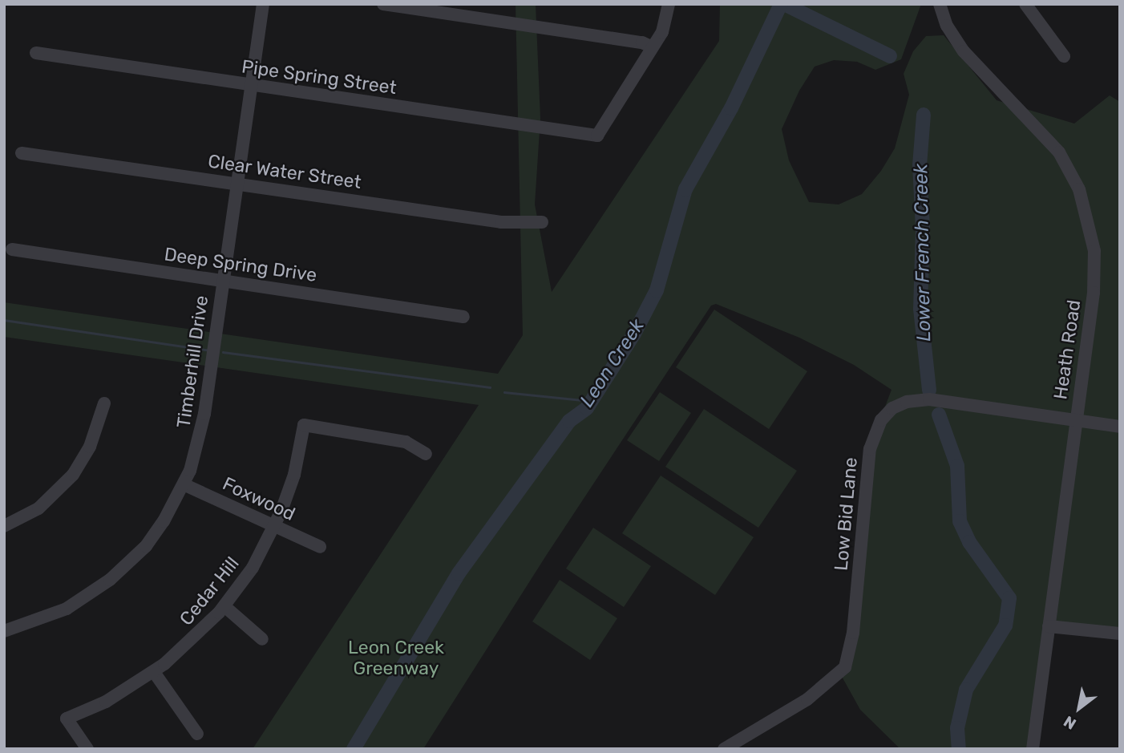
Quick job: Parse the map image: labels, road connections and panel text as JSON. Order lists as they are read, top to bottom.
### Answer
{
  "streets": {
    "street": [
      "Pipe Spring Street",
      "Clear Water Street",
      "Deep Spring Drive",
      "Heath Road",
      "Timberhill Drive",
      "Foxwood",
      "Low Bid Lane",
      "Cedar Hill"
    ]
  },
  "crossings": [
    ["Pipe Spring Street", "Timberhill Drive"],
    ["Clear Water Street", "Timberhill Drive"],
    ["Deep Spring Drive", "Timberhill Drive"],
    ["Heath Road", "Low Bid Lane"],
    ["Timberhill Drive", "Foxwood"],
    ["Foxwood", "Cedar Hill"]
  ],
  "water": ["Lower French Creek", "Leon Creek"],
  "parks": ["Leon Creek Greenway"],
  "north": "bottom left"
}
